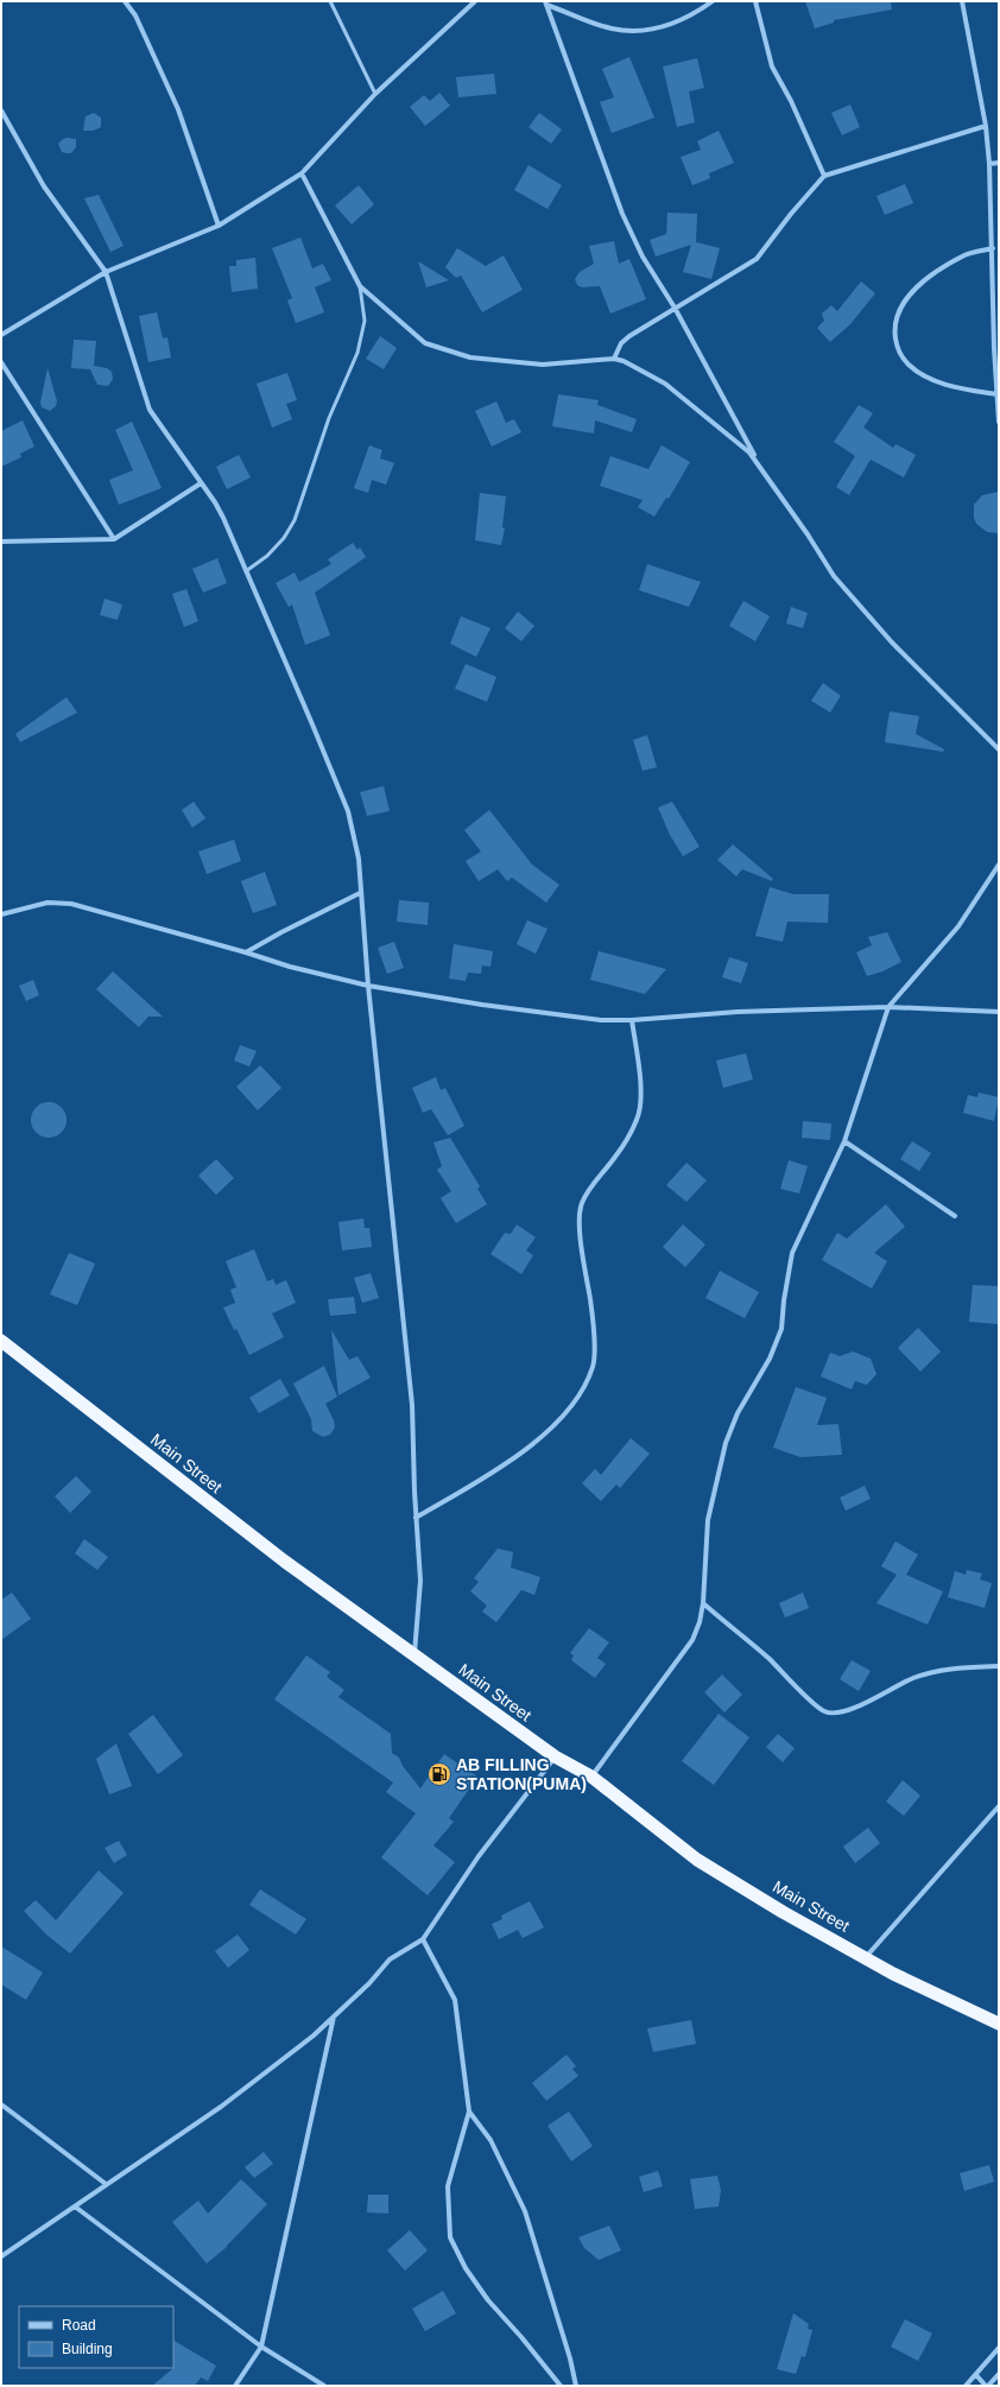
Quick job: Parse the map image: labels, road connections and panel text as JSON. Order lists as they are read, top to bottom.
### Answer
{
  "streets": {
    "highway": ["Main Street"]
  },
  "places": {
    "fuel station": ["AB FILLING STATION(PUMA)"]
  },
  "legend": ["Road", "Building"]
}
